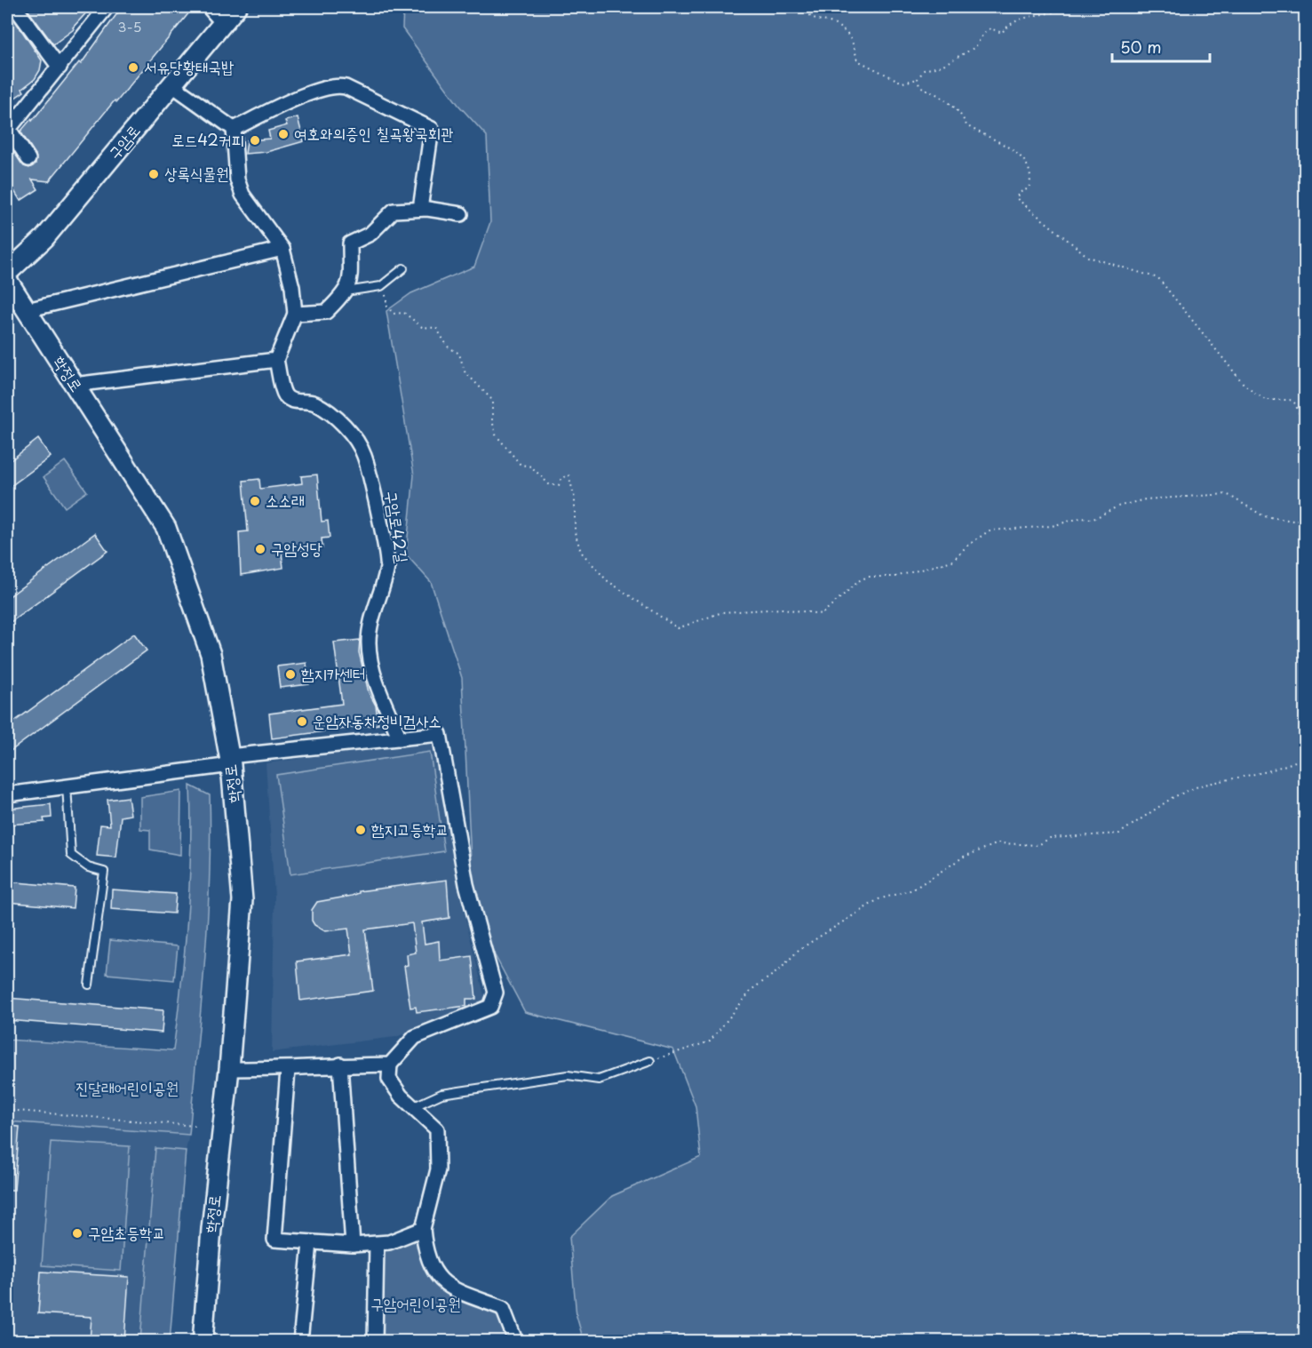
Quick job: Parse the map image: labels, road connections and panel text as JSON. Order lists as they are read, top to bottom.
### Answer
{
  "streets": {
    "main road": ["구암로", "학정로"],
    "street": ["구암로42길"]
  },
  "parks": ["진달래어린이공원", "구암어린이공원"],
  "places": [
    "서유당황태국밥",
    "여호와의증인 칠곡왕국회관",
    "로드42커피",
    "상록식물원",
    "소소래",
    "구암성당",
    "함지카센터",
    "운암자동차정비검사소",
    "함지고등학교",
    "구암초등학교"
  ],
  "house_numbers": ["3-5"],
  "scale_bar": "50 m"
}
